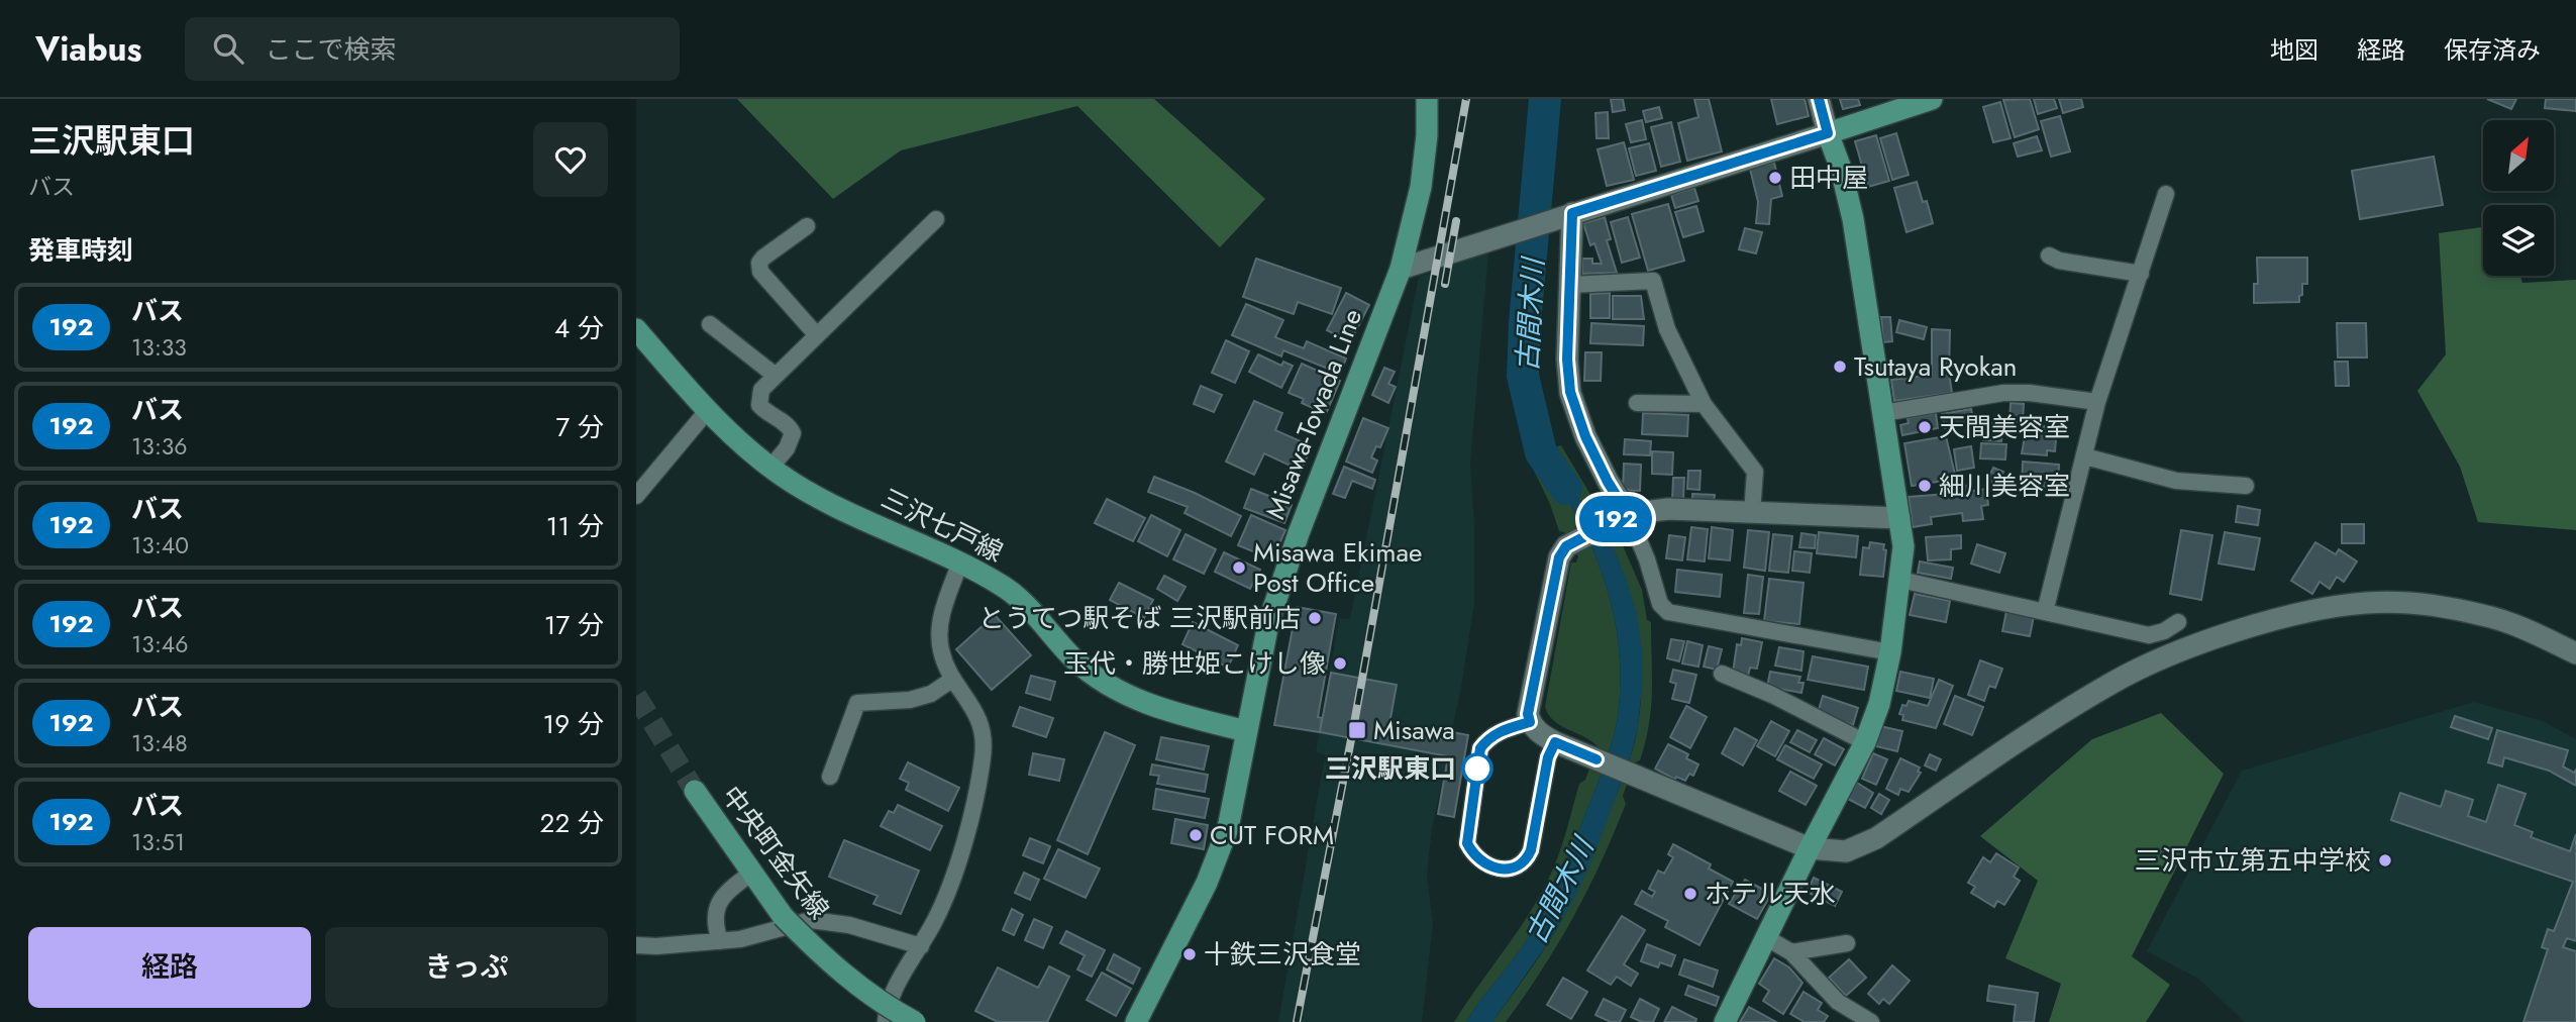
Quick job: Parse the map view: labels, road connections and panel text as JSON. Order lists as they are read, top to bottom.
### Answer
{
  "streets": {
    "main road": ["Misawa-Towada Line", "三沢七戸線", "中央町金矢線"]
  },
  "crossings": [
    ["Misawa-Towada Line", "三沢七戸線"]
  ],
  "water": ["古間木川"],
  "places": {
    "other": [
      "田中屋",
      "Tsutaya Ryokan",
      "天間美容室",
      "細川美容室",
      "Misawa Ekimae Post Office",
      "とうてつ駅そば 三沢駅前店",
      "玉代・勝世姫こけし像",
      "三沢駅東口",
      "CUT FORM",
      "三沢市立第五中学校",
      "ホテル天水",
      "十鉄三沢食堂"
    ],
    "transit": ["Misawa"]
  },
  "lines": ["bus line 192"],
  "north": "top right",
  "page": {
    "header": "Viabus",
    "search": "ここで検索",
    "nav": ["地図", "経路", "保存済み"],
    "heading": [
      ["三沢駅東口", "バス"],
      "発車時刻"
    ],
    "on_map": "192",
    "list": [
      {
        "mark": "192",
        "name": "バス",
        "note": "13:33",
        "value": "4 分"
      },
      {
        "mark": "192",
        "name": "バス",
        "note": "13:36",
        "value": "7 分"
      },
      {
        "mark": "192",
        "name": "バス",
        "note": "13:40",
        "value": "11 分"
      },
      {
        "mark": "192",
        "name": "バス",
        "note": "13:46",
        "value": "17 分"
      },
      {
        "mark": "192",
        "name": "バス",
        "note": "13:48",
        "value": "19 分"
      },
      {
        "mark": "192",
        "name": "バス",
        "note": "13:51",
        "value": "22 分"
      }
    ],
    "buttons": ["経路", "きっぷ"]
  }
}
